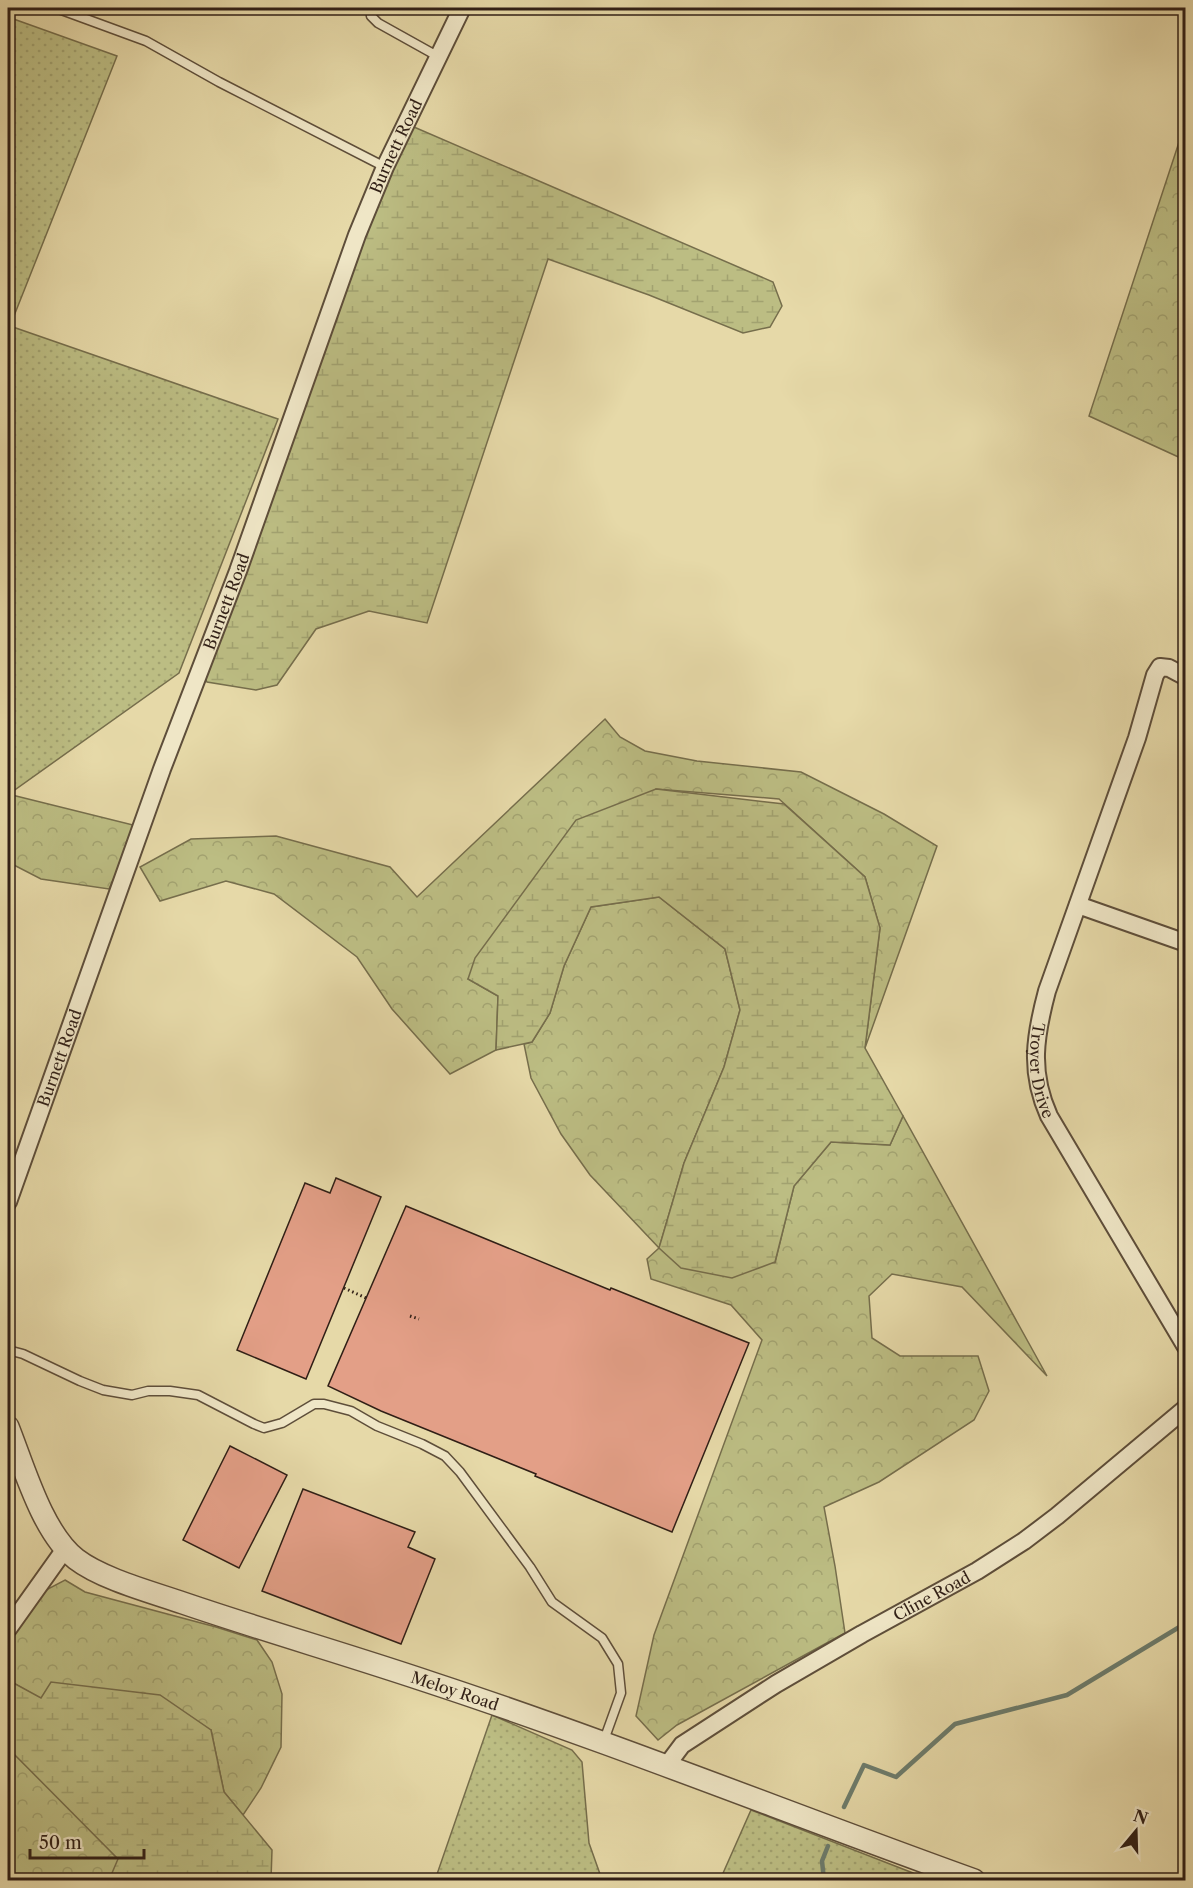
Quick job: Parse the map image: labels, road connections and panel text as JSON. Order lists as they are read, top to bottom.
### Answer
{
  "streets": {
    "street": [
      "Burnett Road",
      "Troyer Drive",
      "Cline Road",
      "Meloy Road"
    ]
  },
  "crossings": [
    ["Cline Road", "Meloy Road"]
  ],
  "scale_bar": "50 m",
  "north": "top"
}
